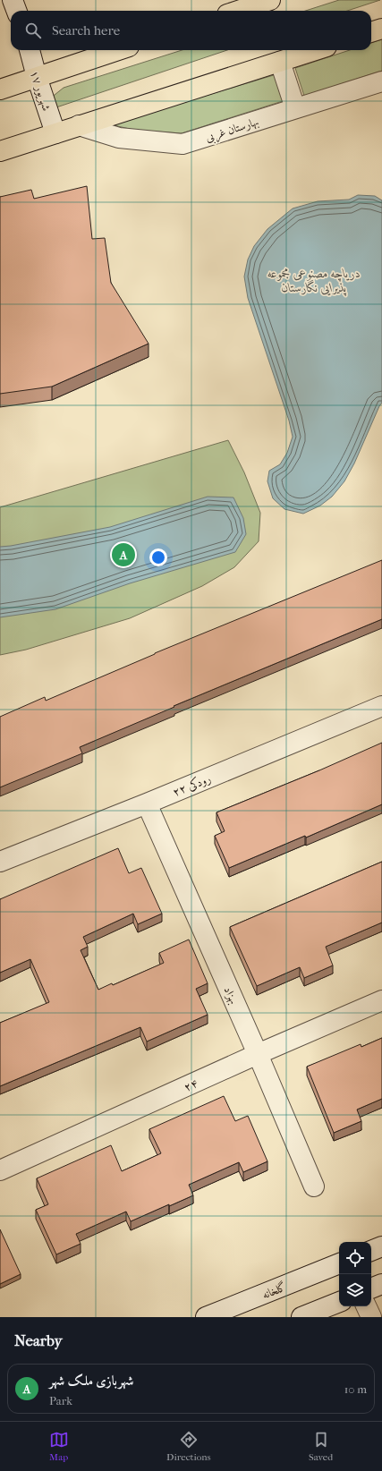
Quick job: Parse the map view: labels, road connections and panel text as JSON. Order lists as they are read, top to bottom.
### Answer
{
  "streets": {
    "street": [
      "۱۷ شهریور",
      "بهارستان غربی",
      "رودکی ۲۲",
      "بهزاد",
      "۲۴",
      "گلخانه"
    ]
  },
  "crossings": [
    ["رودکی ۲۲", "بهزاد"],
    ["بهزاد", "۲۴"]
  ],
  "water": ["دریاچه مصنوعی مجموعه پذیرایی نگارستان"],
  "page": {
    "search": "Search here",
    "pins": "A",
    "heading": "Nearby",
    "list": [
      {
        "mark": "A",
        "name": "شهربازی ملک شهر",
        "note": "Park",
        "value": "10 m"
      }
    ],
    "nav": ["Map", "Directions", "Saved"]
  }
}
